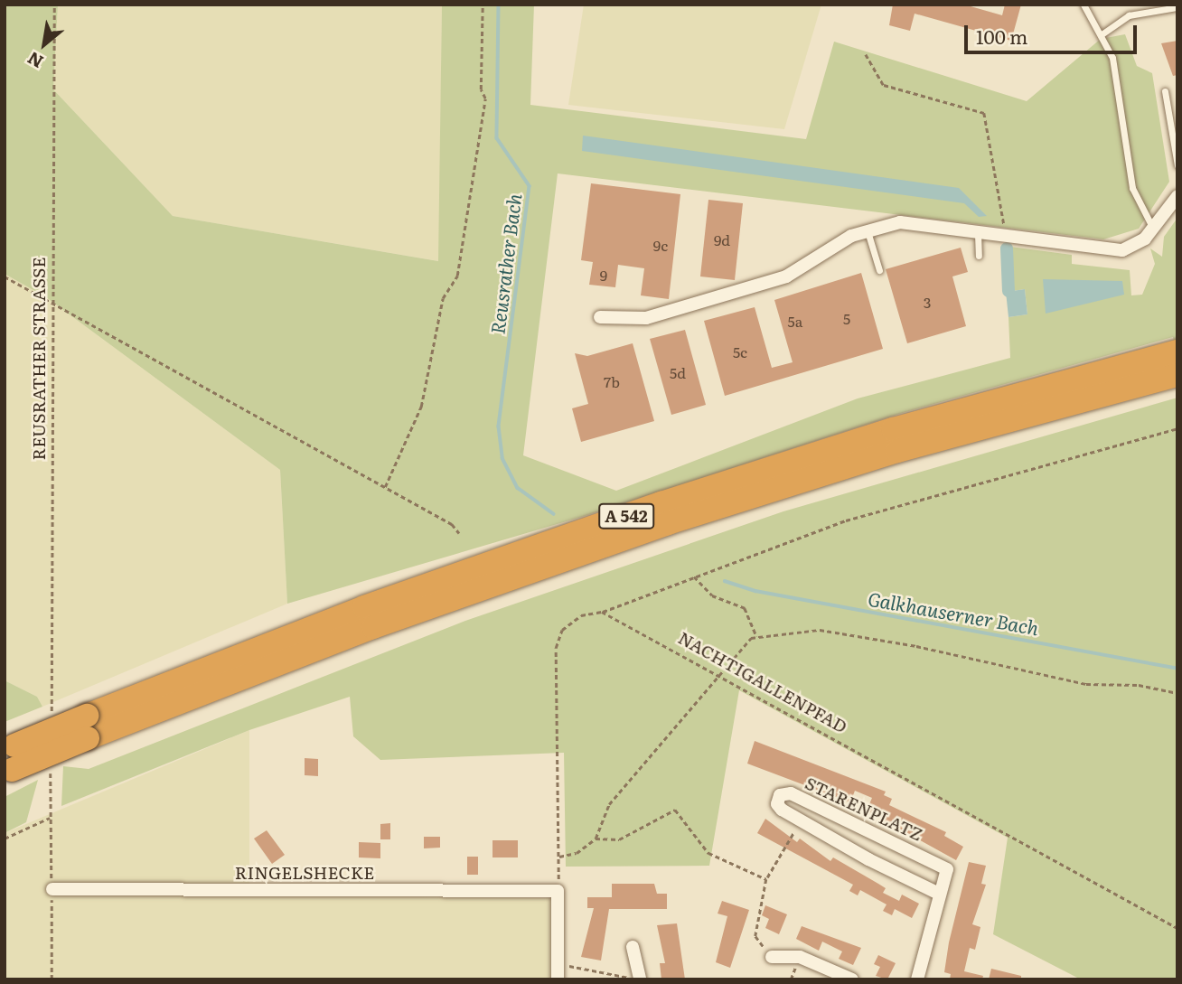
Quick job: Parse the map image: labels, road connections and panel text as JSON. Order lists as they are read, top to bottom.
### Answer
{
  "streets": {
    "highway": ["A 542"],
    "street": ["STARENPLATZ", "RINGELSHECKE"],
    "path": ["REUSRATHER STRASSE", "NACHTIGALLENPFAD"]
  },
  "water": ["Reusrather Bach", "Galkhauserner Bach"],
  "house_numbers": [
    "9d",
    "9c",
    "9",
    "3",
    "5",
    "5a",
    "5c",
    "5d",
    "7b"
  ],
  "scale_bar": "100 m",
  "north": "bottom left"
}
